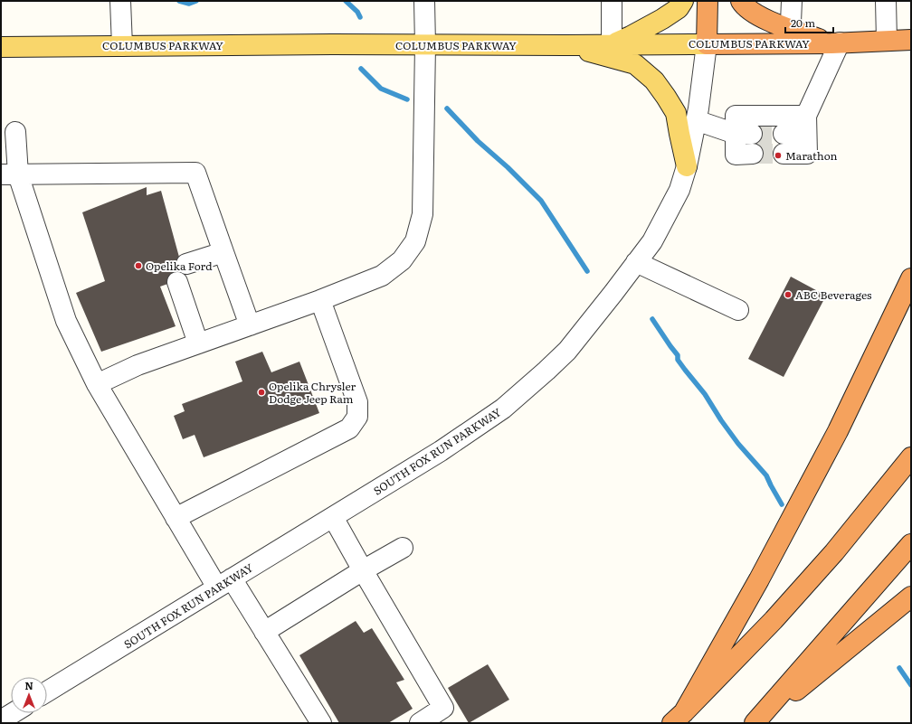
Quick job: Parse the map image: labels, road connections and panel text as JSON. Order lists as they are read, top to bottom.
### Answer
{
  "streets": {
    "highway": ["COLUMBUS PARKWAY"],
    "street": ["SOUTH FOX RUN PARKWAY"]
  },
  "crossings": [
    ["COLUMBUS PARKWAY", "SOUTH FOX RUN PARKWAY"]
  ],
  "places": [
    "Marathon",
    "Opelika Ford",
    "ABC Beverages",
    "Opelika Chrysler Dodge Jeep Ram"
  ],
  "scale_bar": "20 m",
  "north": "top"
}
